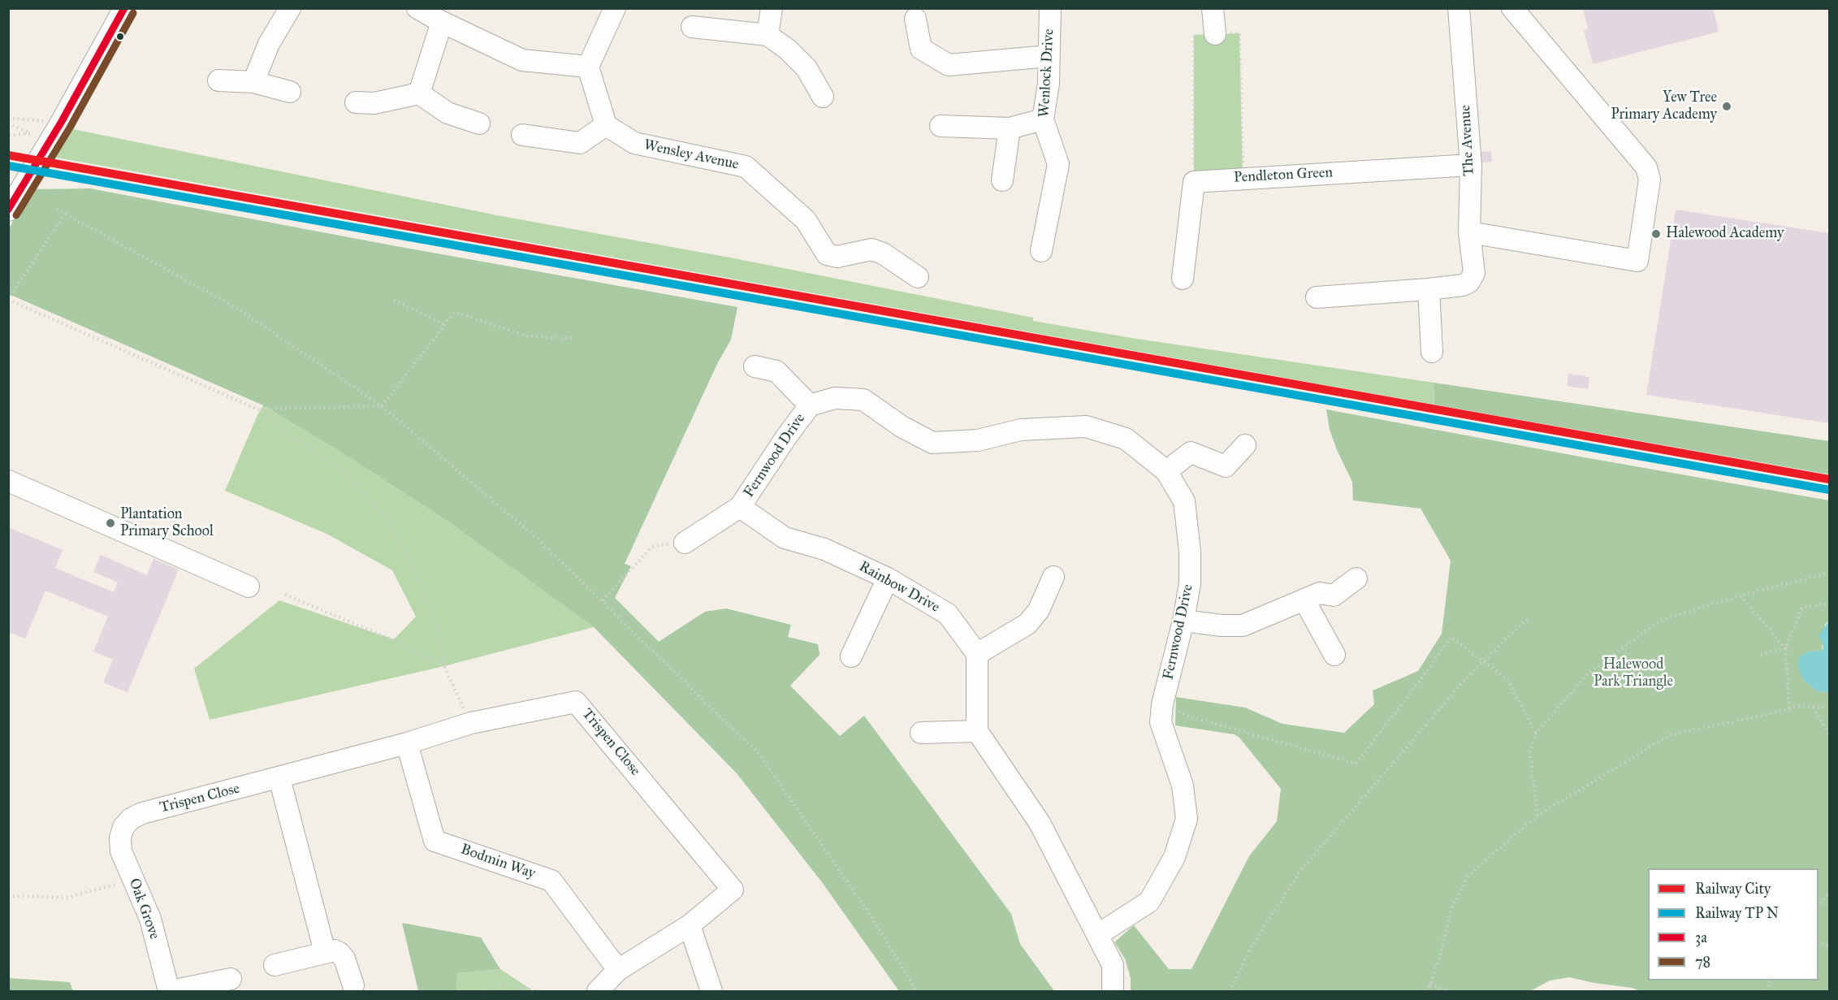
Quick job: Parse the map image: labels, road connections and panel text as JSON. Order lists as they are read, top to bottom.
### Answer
{
  "streets": {
    "street": [
      "Wenlock Drive",
      "The Avenue",
      "Wensley Avenue",
      "Pendleton Green",
      "Fernwood Drive",
      "Rainbow Drive",
      "Trispen Close",
      "Bodmin Way",
      "Oak Grove"
    ]
  },
  "crossings": [
    ["The Avenue", "Pendleton Green"],
    ["Fernwood Drive", "Rainbow Drive"],
    ["Trispen Close", "Bodmin Way"],
    ["Trispen Close", "Oak Grove"]
  ],
  "parks": ["Halewood Park Triangle"],
  "places": ["Yew Tree Primary Academy", "Halewood Academy", "Plantation Primary School"],
  "lines": ["transit line 3a", "transit line 78", "rail line City"],
  "legend": [
    "Railway City",
    "Railway TP N",
    "3a",
    "78"
  ]
}
